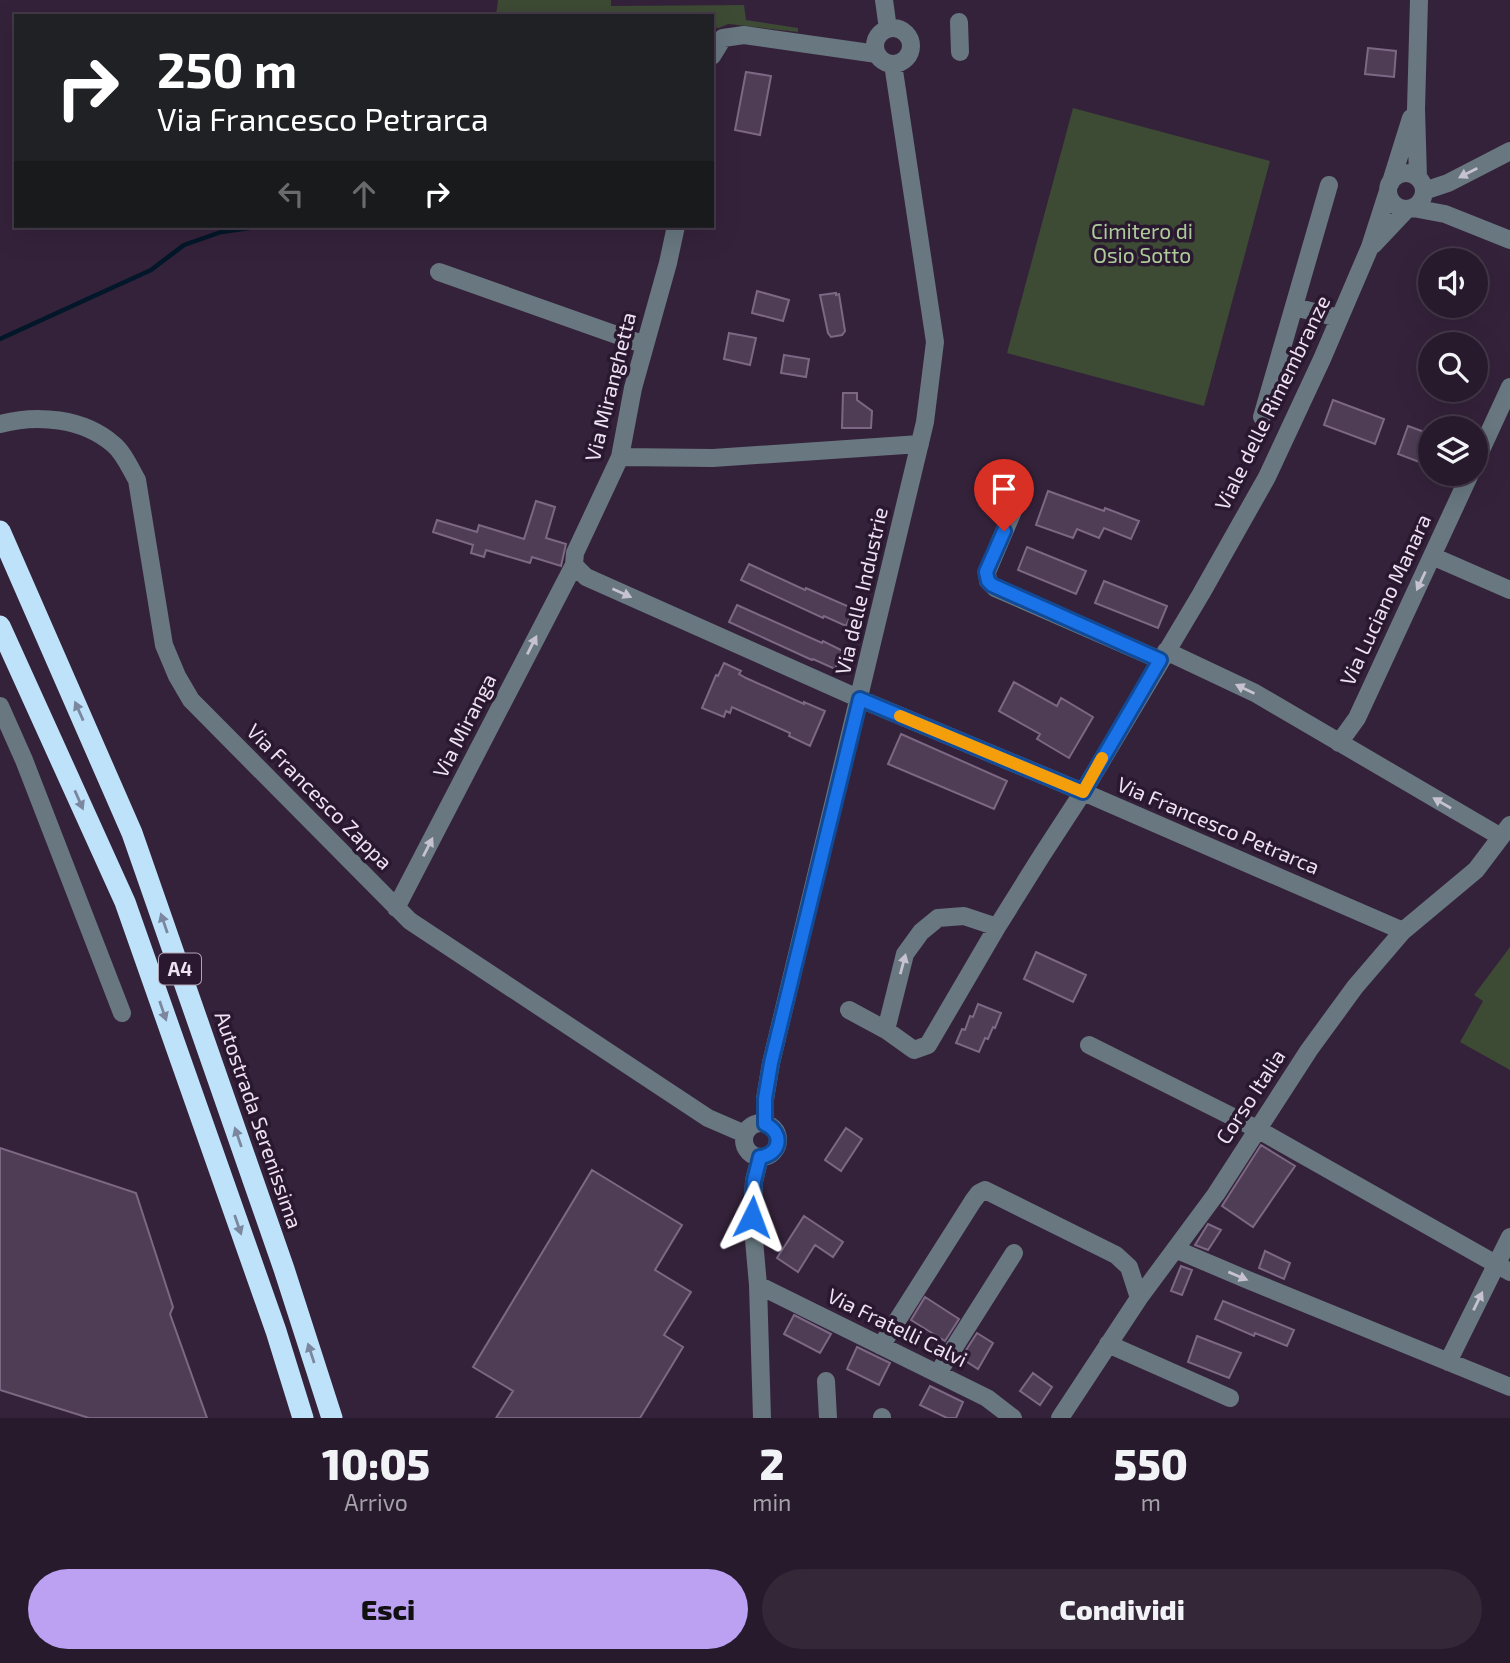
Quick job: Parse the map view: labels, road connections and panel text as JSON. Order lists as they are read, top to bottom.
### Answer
{
  "streets": {
    "highway": ["A4", "Autostrada Serenissima"],
    "street": [
      "Via Miranghetta",
      "Viale delle Rimembranze",
      "Via delle Industrie",
      "Via Luciano Manara",
      "Via Miranga",
      "Via Francesco Zappa",
      "Via Francesco Petrarca",
      "Corso Italia",
      "Via Fratelli Calvi"
    ]
  },
  "crossings": [
    ["Via Miranghetta", "Via Miranga"],
    ["Viale delle Rimembranze", "Via Francesco Petrarca"],
    ["Via delle Industrie", "Via Francesco Zappa"],
    ["Via delle Industrie", "Via Francesco Petrarca"],
    ["Via delle Industrie", "Via Fratelli Calvi"],
    ["Via Miranga", "Via Francesco Zappa"],
    ["Via Francesco Petrarca", "Corso Italia"]
  ],
  "one_way": ["Via Luciano Manara", "Via Miranga"],
  "parks": ["Cimitero di Osio Sotto"],
  "page": {
    "turn": ["250 m", "Via Francesco Petrarca"],
    "eta": [
      "10:05",
      "Arrivo",
      "2",
      "min",
      "550",
      "m"
    ],
    "buttons": ["Esci", "Condividi"]
  }
}
